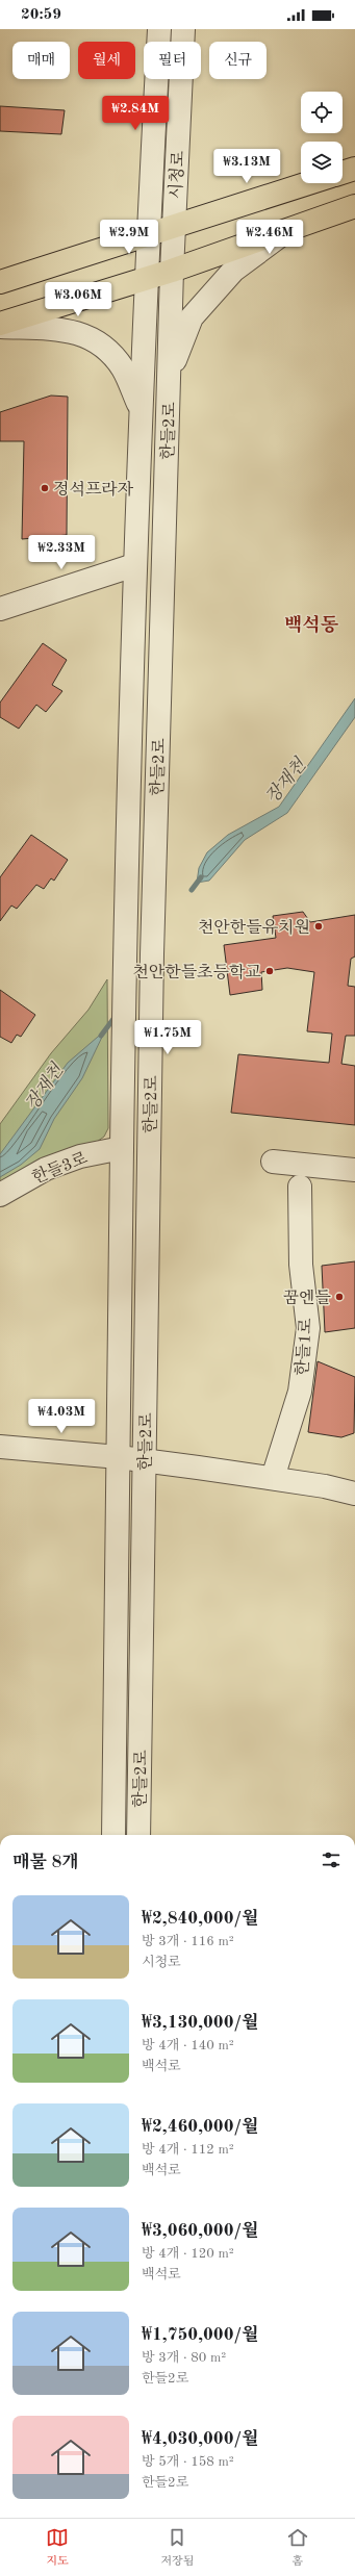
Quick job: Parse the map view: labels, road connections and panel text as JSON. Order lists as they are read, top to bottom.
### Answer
{
  "streets": {
    "street": [
      "시청로",
      "한들2로",
      "한들3로",
      "한들1로"
    ]
  },
  "crossings": [
    ["시청로", "한들2로"],
    ["한들2로", "한들3로"]
  ],
  "districts": ["백석동"],
  "water": ["장재천"],
  "places": [
    "정석프라자",
    "천안한들유치원",
    "천안한들초등학교",
    "꿈엔들"
  ],
  "page": {
    "status": "20:59",
    "chip": [
      "매매",
      "월세",
      "필터",
      "신규"
    ],
    "price": [
      "₩2.84M",
      "₩3.13M",
      "₩2.9M",
      "₩2.46M",
      "₩3.06M",
      "₩2.33M",
      "₩1.75M",
      "₩4.03M"
    ],
    "heading": "매물 8개",
    "list": [
      {
        "name": "₩2,840,000/월",
        "note": "방 3개 · 116 m² · 시청로"
      },
      {
        "name": "₩3,130,000/월",
        "note": "방 4개 · 140 m² · 백석로"
      },
      {
        "name": "₩2,460,000/월",
        "note": "방 4개 · 112 m² · 백석로"
      },
      {
        "name": "₩3,060,000/월",
        "note": "방 4개 · 120 m² · 백석로"
      },
      {
        "name": "₩1,750,000/월",
        "note": "방 3개 · 80 m² · 한들2로"
      },
      {
        "name": "₩4,030,000/월",
        "note": "방 5개 · 158 m² · 한들2로"
      }
    ],
    "tabs": ["지도", "저장됨", "홈"]
  }
}
